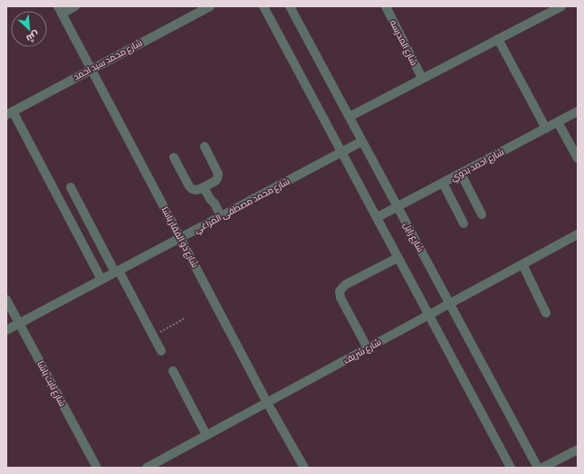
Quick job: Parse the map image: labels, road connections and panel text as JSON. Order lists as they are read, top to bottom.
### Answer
{
  "streets": {
    "street": [
      "شارع المدرسه",
      "شارع محمد سيد احمد",
      "شارع احمد بدوي",
      "شارع محمد مصطفى المراغي",
      "شارع ذو الفقار باشا",
      "شارع رايل",
      "شارع شريف",
      "شارع ثابت باشا"
    ]
  },
  "crossings": [
    ["شارع محمد سيد احمد", "شارع ذو الفقار باشا"],
    ["شارع احمد بدوي", "شارع رايل"],
    ["شارع محمد مصطفى المراغي", "شارع ذو الفقار باشا"],
    ["شارع محمد مصطفى المراغي", "شارع رايل"],
    ["شارع محمد مصطفى المراغي", "شارع ثابت باشا"],
    ["شارع ذو الفقار باشا", "شارع شريف"],
    ["شارع رايل", "شارع شريف"]
  ],
  "north": "bottom right"
}
